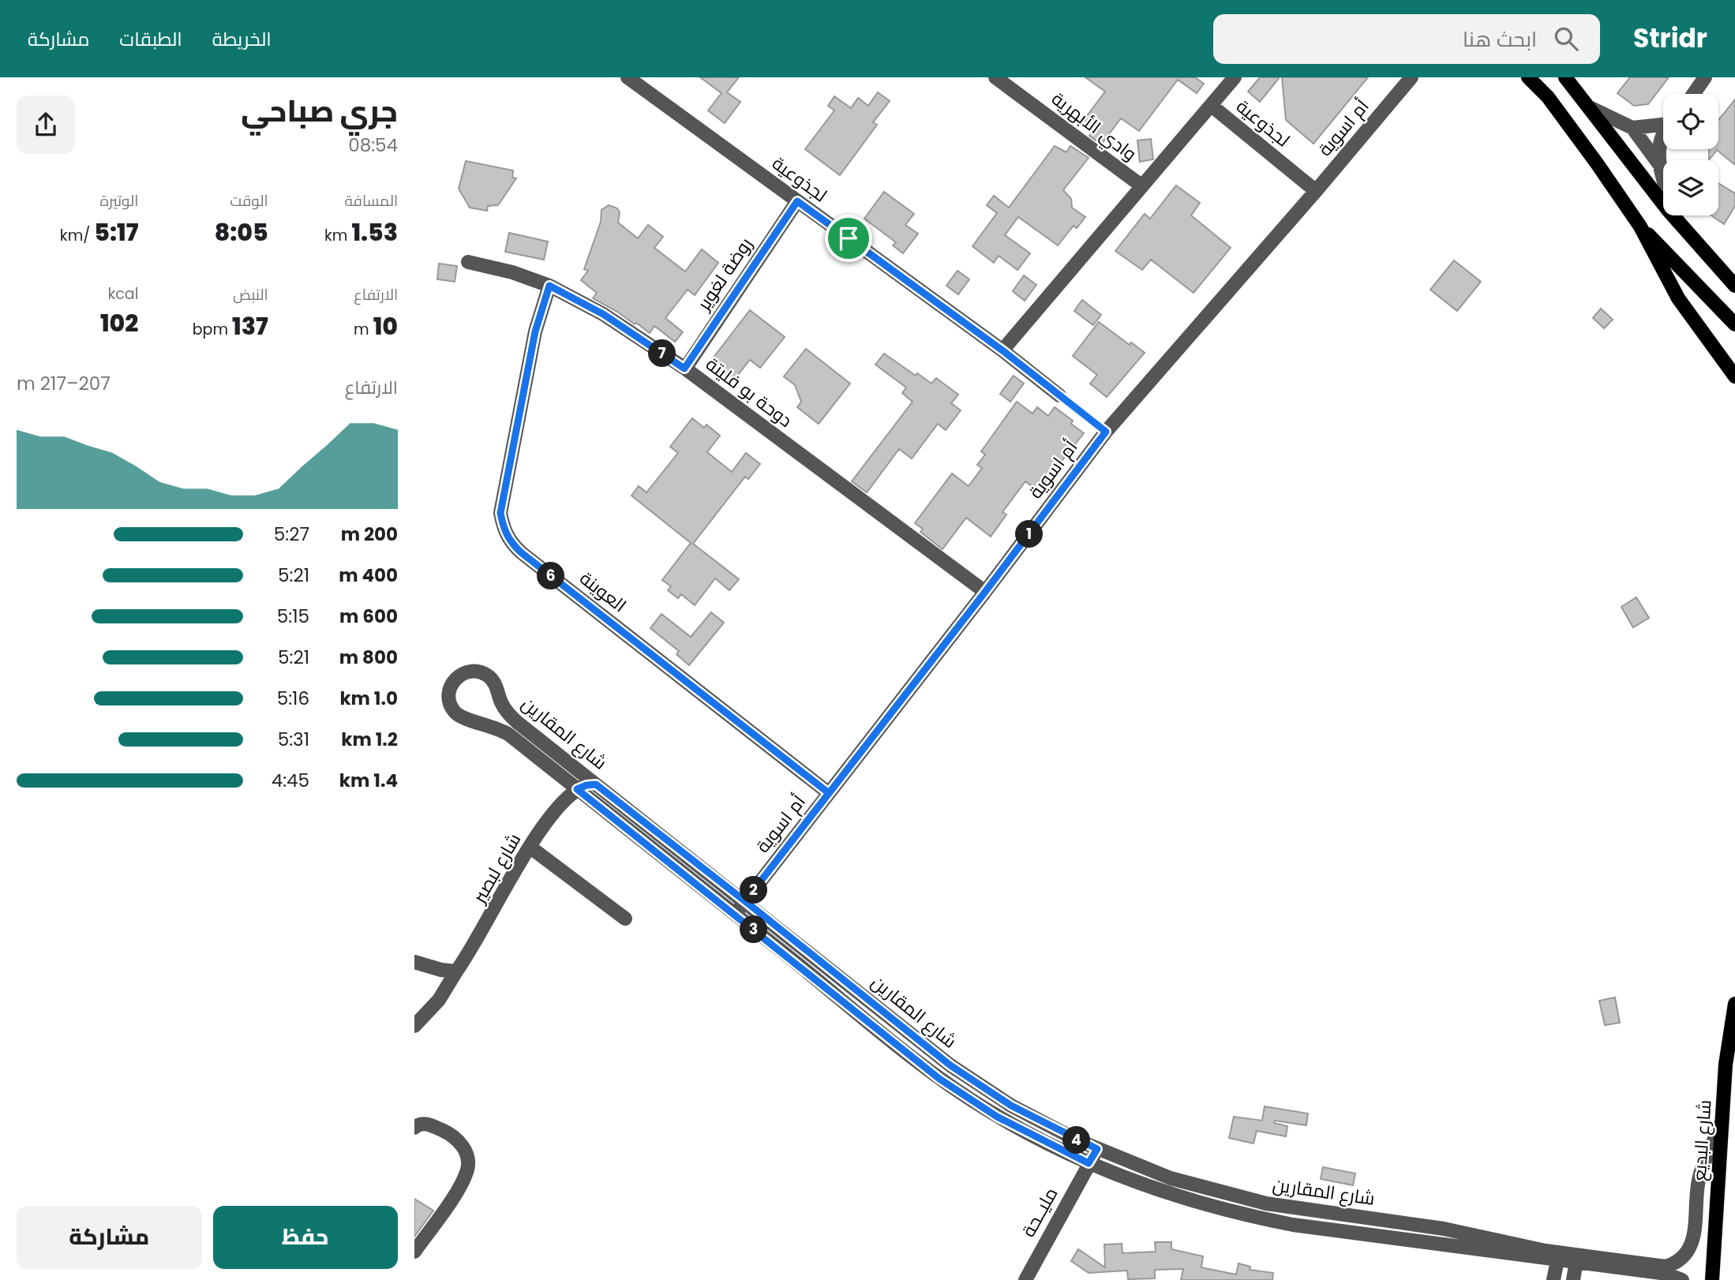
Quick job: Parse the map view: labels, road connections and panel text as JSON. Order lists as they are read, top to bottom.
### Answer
{
  "streets": {
    "main road": ["شارع البديع"],
    "street": [
      "لجذوعية",
      "وادي الأبهرية",
      "أم اسوية",
      "روضة لغوير",
      "دوحة بو فليتة",
      "العوينة",
      "شارع المقارين",
      "شارع لبصير",
      "مليــحة"
    ]
  },
  "crossings": [
    ["لجذوعية", "وادي الأبهرية"],
    ["لجذوعية", "أم اسوية"],
    ["لجذوعية", "روضة لغوير"],
    ["أم اسوية", "دوحة بو فليتة"],
    ["أم اسوية", "العوينة"],
    ["أم اسوية", "شارع المقارين"],
    ["روضة لغوير", "دوحة بو فليتة"],
    ["دوحة بو فليتة", "العوينة"],
    ["شارع المقارين", "شارع لبصير"],
    ["شارع المقارين", "شارع البديع"],
    ["شارع المقارين", "مليــحة"]
  ],
  "page": {
    "header": "Stridr",
    "search": "ابحث هنا",
    "nav": ["الخريطة", "الطبقات", "مشاركة"],
    "heading": ["جري صباحي", "08:54"],
    "stats": [
      ["المسافة", "1.53 km"],
      ["الوقت", "8:05"],
      ["الوتيرة", "5:17 /km"],
      ["الارتفاع", "10 m"],
      ["النبض", "137 bpm"],
      ["kcal", "102"]
    ],
    "pins": [
      "7",
      "1",
      "6",
      "2",
      "3",
      "4"
    ],
    "chart": ["الارتفاع", "207–217 m"],
    "list": [
      {
        "name": "200 m",
        "note": "5:27"
      },
      {
        "name": "400 m",
        "note": "5:21"
      },
      {
        "name": "600 m",
        "note": "5:15"
      },
      {
        "name": "800 m",
        "note": "5:21"
      },
      {
        "name": "1.0 km",
        "note": "5:16"
      },
      {
        "name": "1.2 km",
        "note": "5:31"
      },
      {
        "name": "1.4 km",
        "note": "4:45"
      }
    ],
    "buttons": ["حفظ", "مشاركة"]
  }
}
